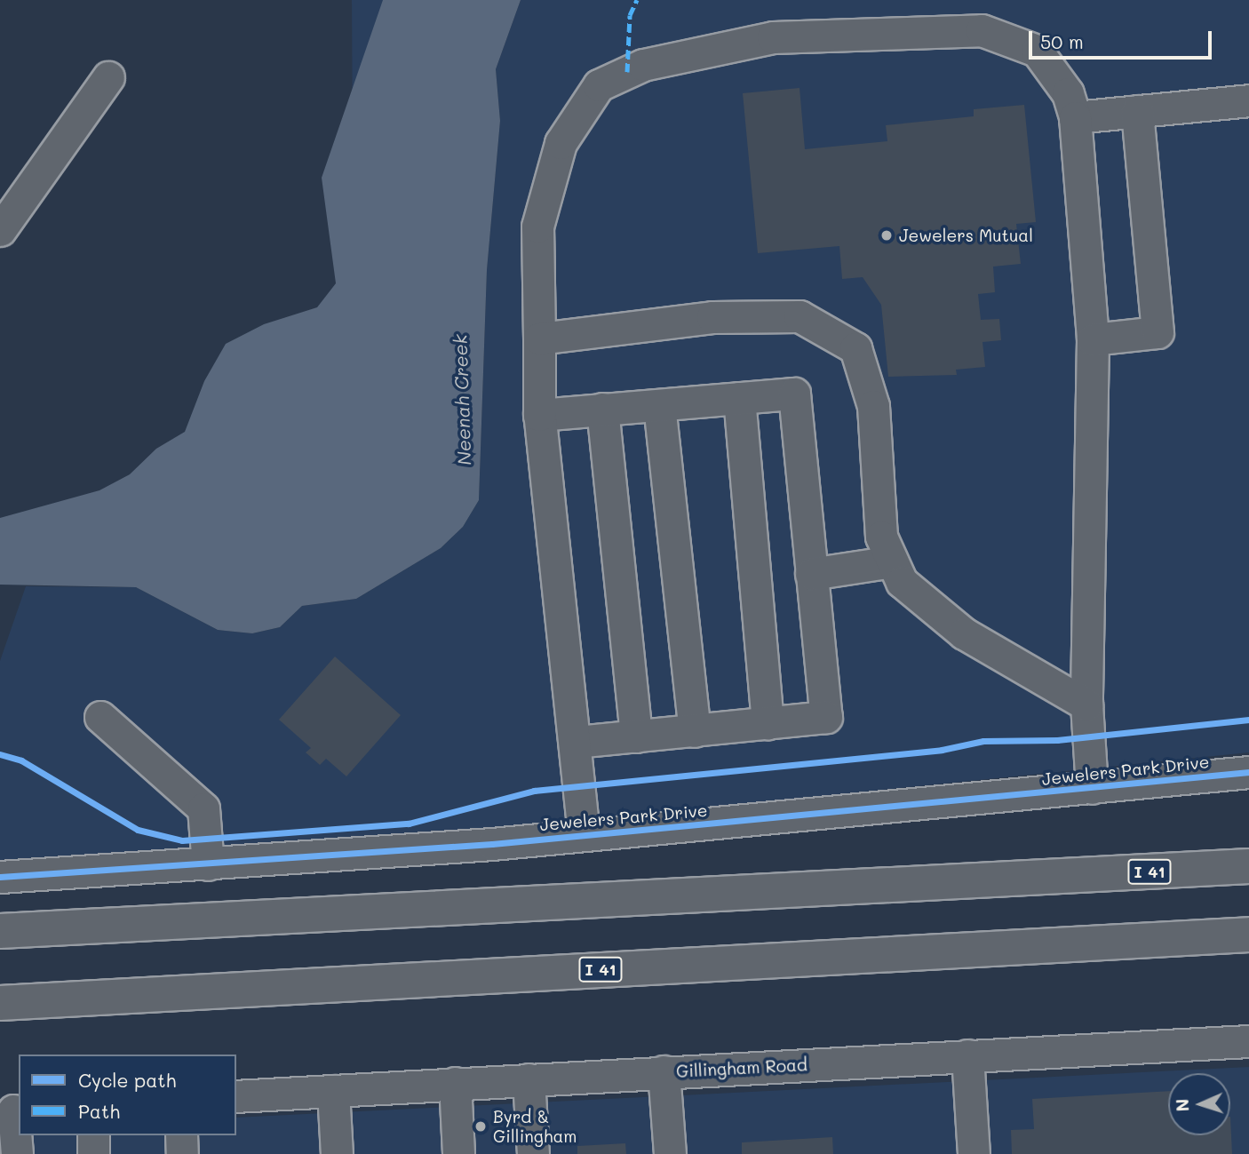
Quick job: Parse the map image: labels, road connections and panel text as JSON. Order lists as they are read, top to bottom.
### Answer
{
  "streets": {
    "highway": ["I 41"],
    "street": ["Jewelers Park Drive", "Gillingham Road"]
  },
  "water": ["Neenah Creek"],
  "places": ["Jewelers Mutual", "Byrd & Gillingham"],
  "legend": ["Cycle path", "Path"],
  "scale_bar": "50 m",
  "north": "left"
}
